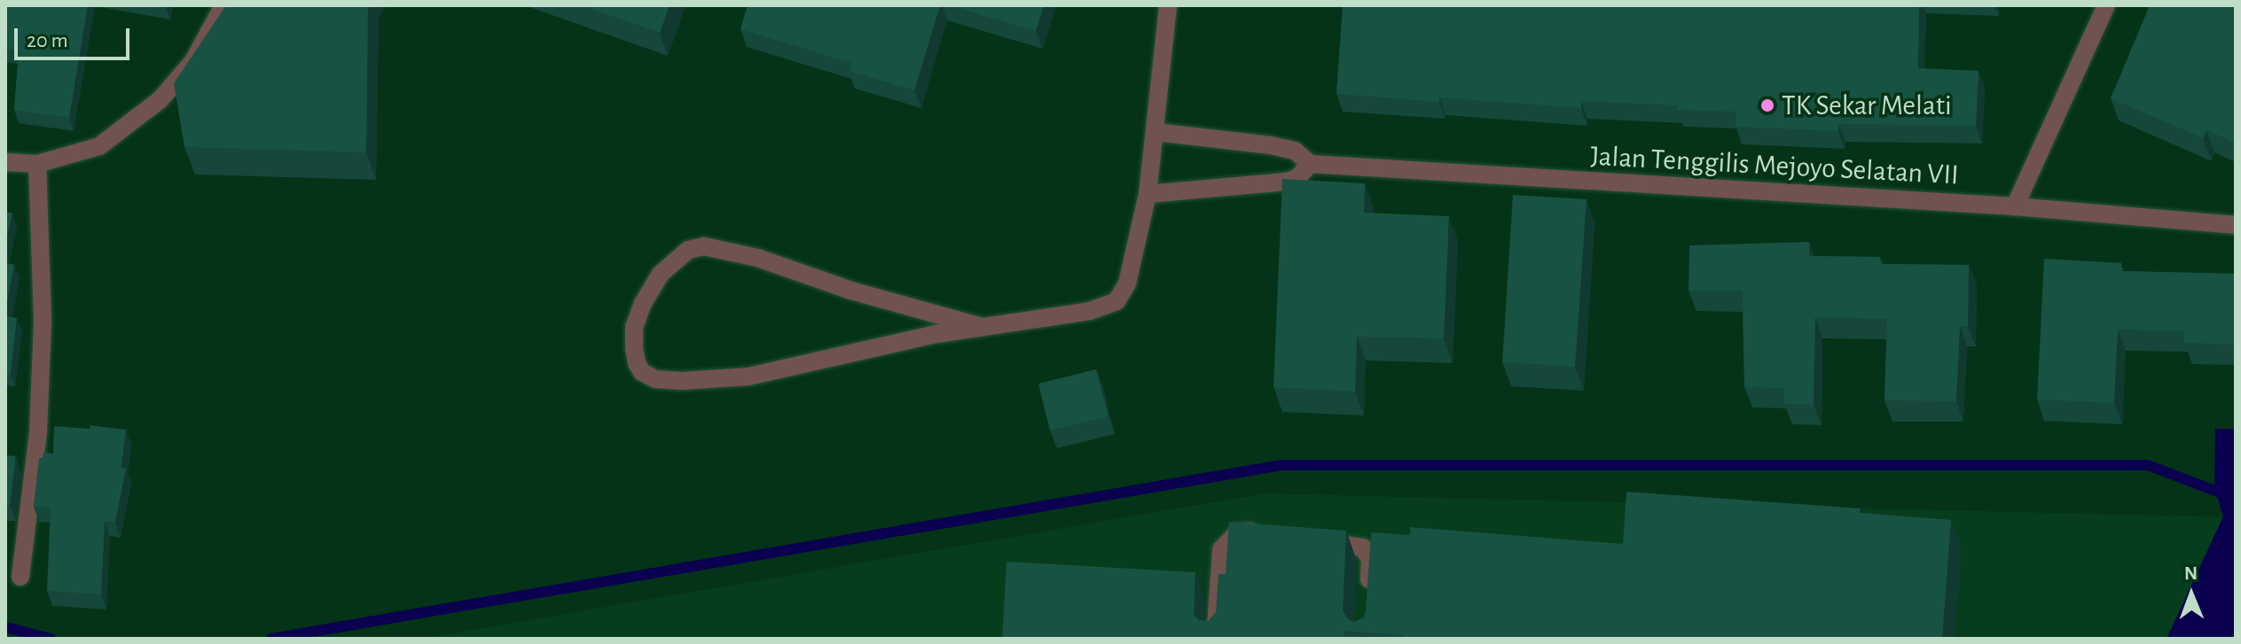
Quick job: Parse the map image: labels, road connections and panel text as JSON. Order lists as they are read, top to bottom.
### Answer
{
  "streets": {
    "street": ["Jalan Tenggilis Mejoyo Selatan VII"]
  },
  "places": ["TK Sekar Melati"],
  "scale_bar": "20 m",
  "north": "top"
}
